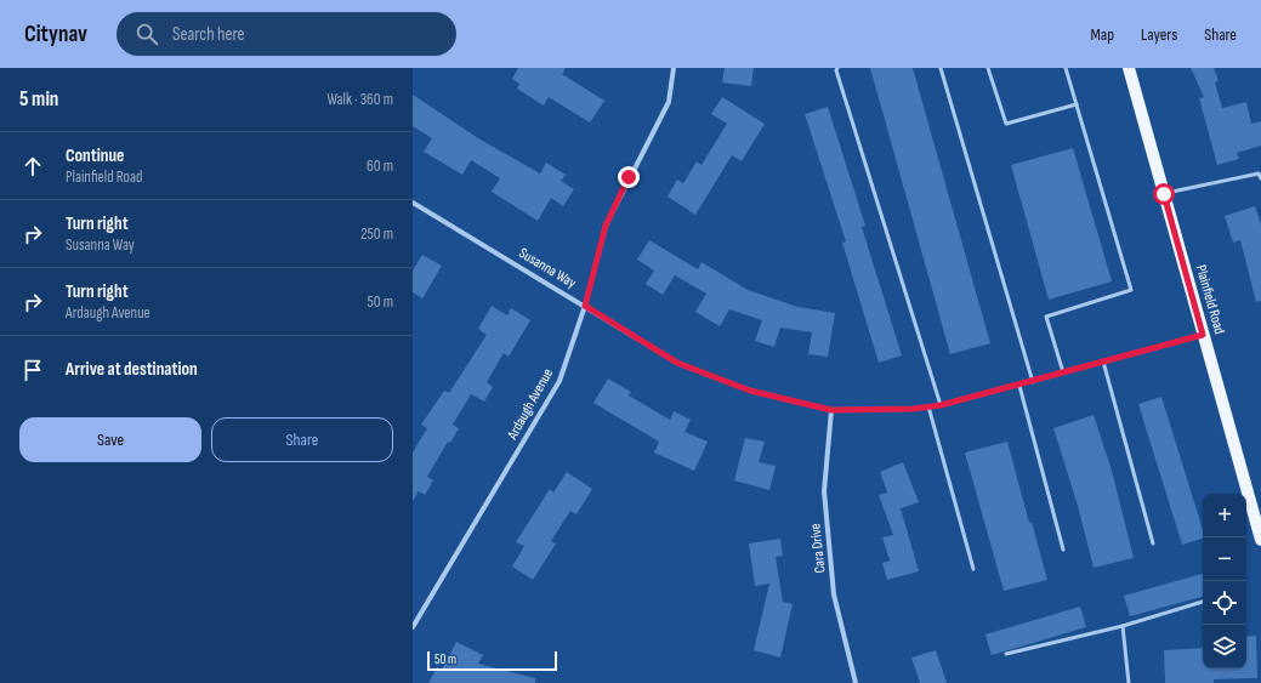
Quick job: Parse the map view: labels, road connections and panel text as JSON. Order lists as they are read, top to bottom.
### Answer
{
  "streets": {
    "main road": ["Plainfield Road"],
    "street": ["Susanna Way", "Ardaugh Avenue", "Cara Drive"]
  },
  "crossings": [
    ["Susanna Way", "Plainfield Road"],
    ["Susanna Way", "Ardaugh Avenue"],
    ["Susanna Way", "Cara Drive"]
  ],
  "scale_bar": "50 m",
  "page": {
    "header": "Citynav",
    "search": "Search here",
    "nav": ["Map", "Layers", "Share"],
    "heading": ["5 min", "Walk · 360 m"],
    "list": [
      ["Continue", "Plainfield Road", "60 m"],
      ["Turn right", "Susanna Way", "250 m"],
      ["Turn right", "Ardaugh Avenue", "50 m"],
      "Arrive at destination"
    ],
    "buttons": ["Save", "Share"],
    "map_buttons": ["+", "−"],
    "scale": "50 m"
  }
}
